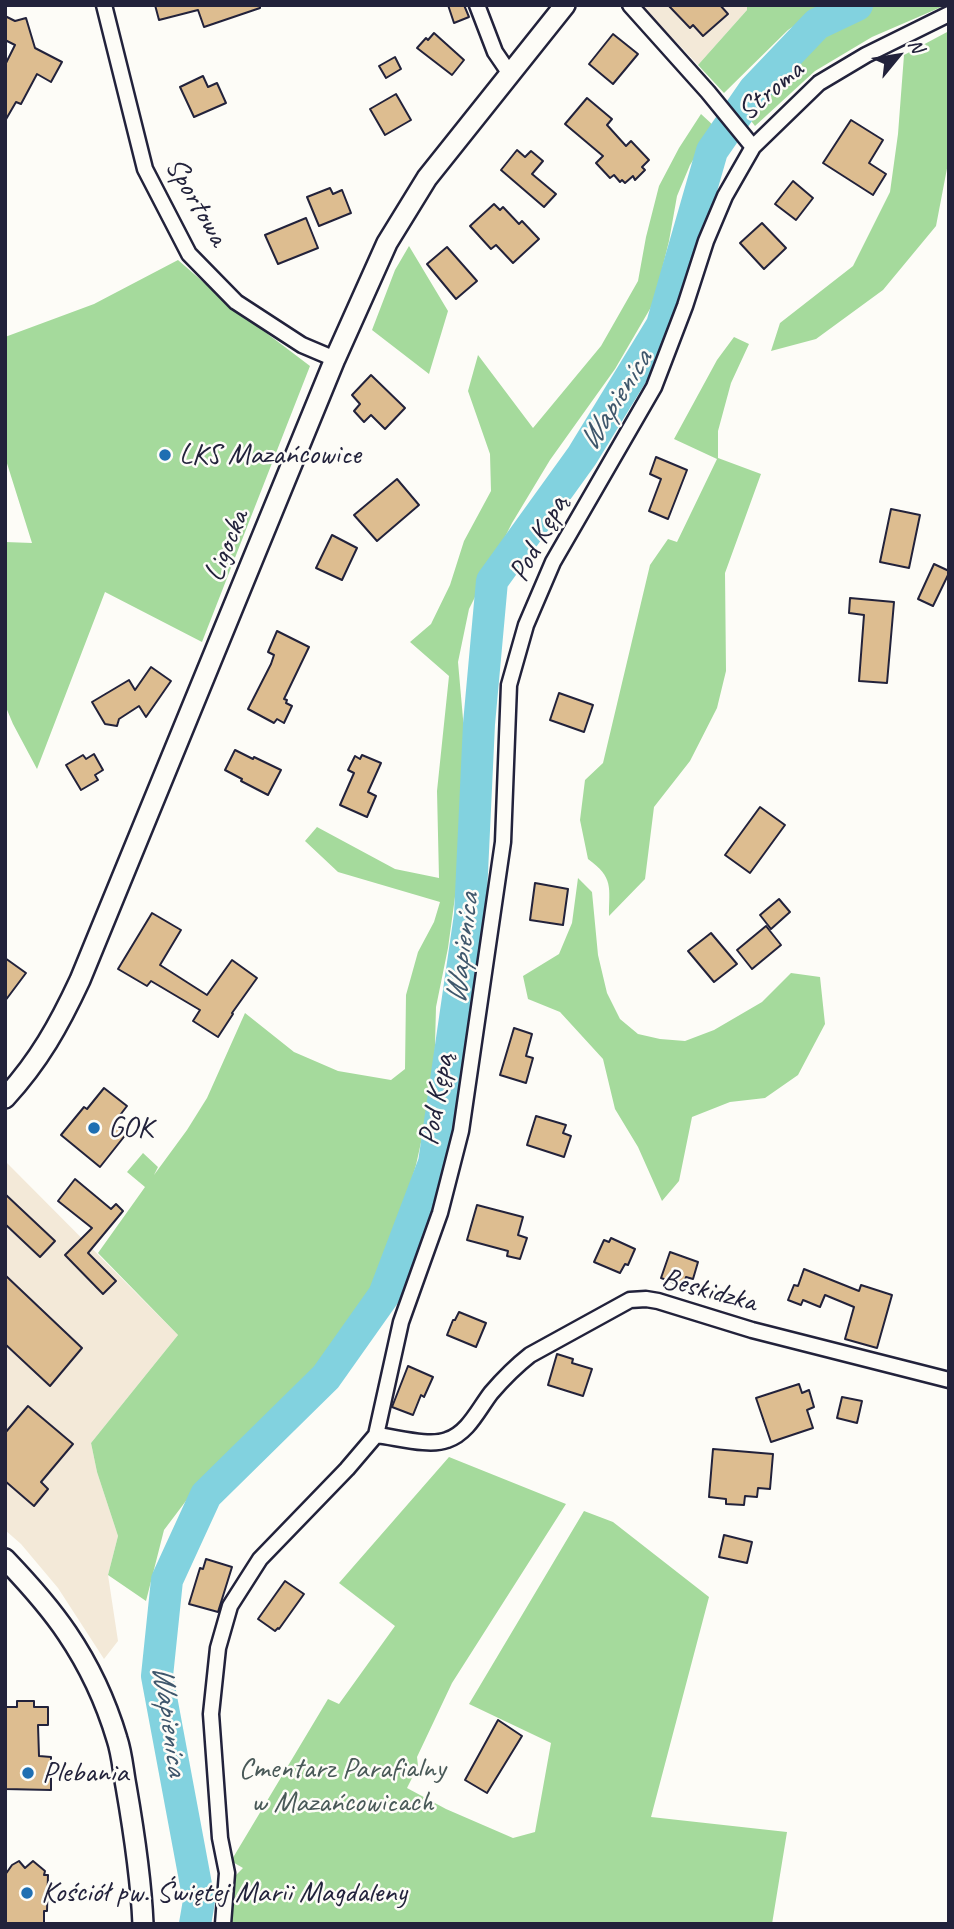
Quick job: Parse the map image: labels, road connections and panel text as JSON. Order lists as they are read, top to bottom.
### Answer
{
  "streets": {
    "street": [
      "Stroma",
      "Sportowa",
      "Pod Kępą",
      "Ligocka",
      "Beskidzka"
    ]
  },
  "crossings": [
    ["Stroma", "Pod Kępą"],
    ["Sportowa", "Ligocka"],
    ["Pod Kępą", "Beskidzka"]
  ],
  "water": ["Wapienica"],
  "parks": ["Cmentarz Parafialny w Mazańcowicach"],
  "places": [
    "LKS Mazańcowice",
    "GOK",
    "Plebania",
    "Kościół pw. Świętej Marii Magdaleny"
  ],
  "north": "top right"
}
